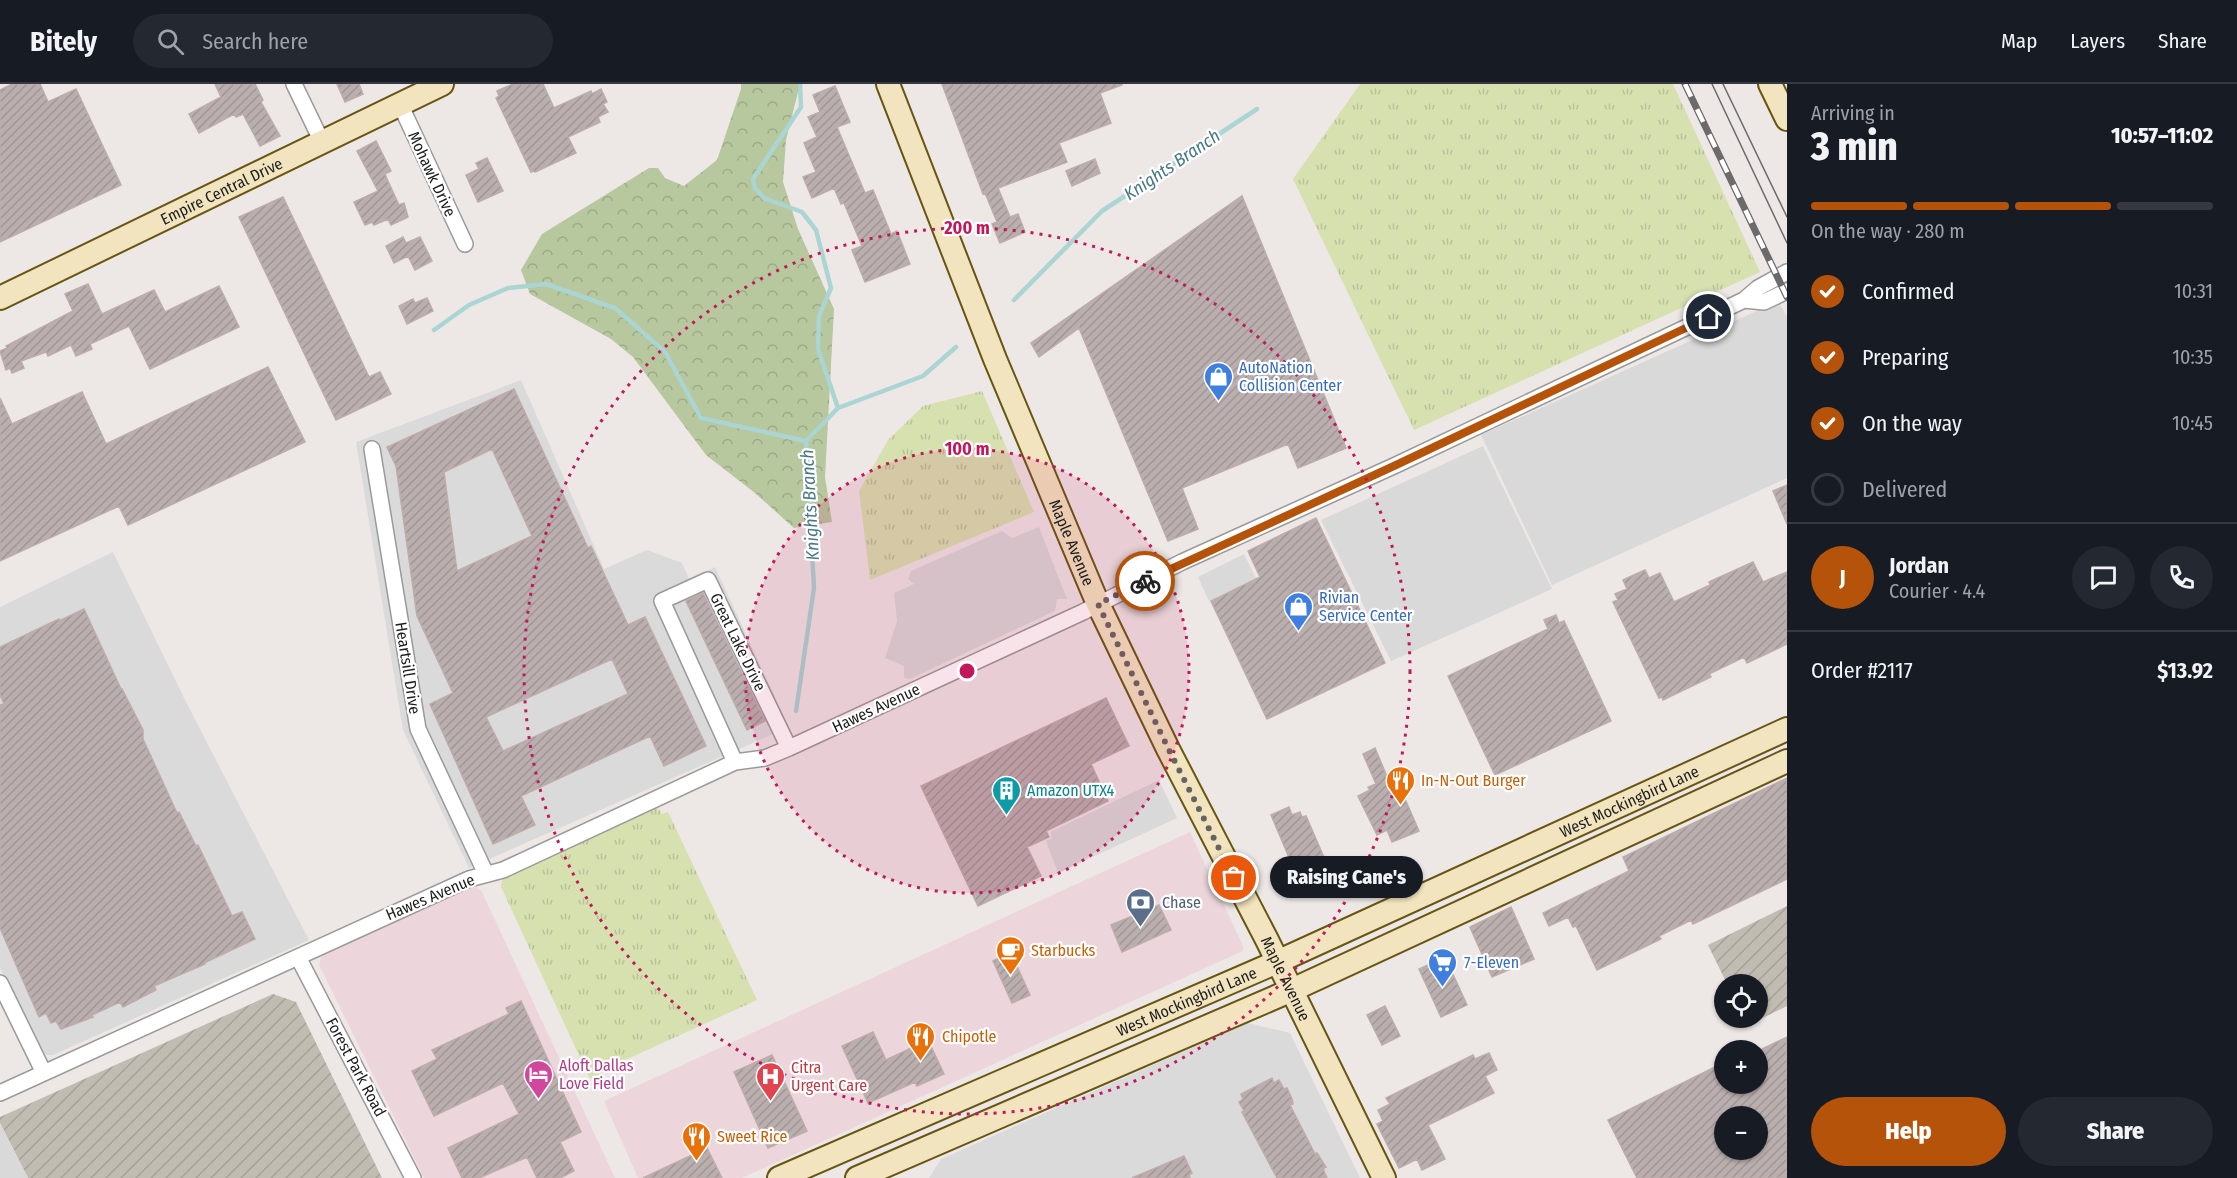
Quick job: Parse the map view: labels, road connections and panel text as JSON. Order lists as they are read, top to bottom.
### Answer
{
  "streets": {
    "main road": ["Empire Central Drive", "Maple Avenue", "West Mockingbird Lane"],
    "street": [
      "Mohawk Drive",
      "Great Lake Drive",
      "Heartsill Drive",
      "Hawes Avenue",
      "Forest Park Road"
    ]
  },
  "crossings": [
    ["Mohawk Drive", "Empire Central Drive"],
    ["Maple Avenue", "Hawes Avenue"],
    ["Maple Avenue", "West Mockingbird Lane"],
    ["Great Lake Drive", "Hawes Avenue"],
    ["Heartsill Drive", "Hawes Avenue"],
    ["Hawes Avenue", "Forest Park Road"]
  ],
  "water": ["Knights Branch"],
  "places": {
    "shop": ["AutoNation Collision Center", "Rivian Service Center"],
    "restaurant": ["In-N-Out Burger", "Chipotle", "Sweet Rice"],
    "building": ["Amazon UTX4"],
    "other": ["Raising Cane's"],
    "bank": ["Chase"],
    "cafe": ["Starbucks"],
    "supermarket": ["7-Eleven"],
    "hotel": ["Aloft Dallas Love Field"],
    "hospital": ["Citra Urgent Care"]
  },
  "page": {
    "header": "Bitely",
    "search": "Search here",
    "nav": ["Map", "Layers", "Share"],
    "heading": ["3 min", "Arriving in", "10:57–11:02"],
    "panel": [
      "Jordan",
      "Courier · 4.4",
      "Order #2117",
      "$13.92"
    ],
    "bar": "On the way · 280 m",
    "list": [
      ["Confirmed", "10:31"],
      ["Preparing", "10:35"],
      ["On the way", "10:45"],
      "Delivered"
    ],
    "round": "J",
    "bubble": "Raising Cane's",
    "map_buttons": ["+", "−"],
    "buttons": ["Help", "Share"]
  },
  "rings": ["200 m", "100 m"]
}
